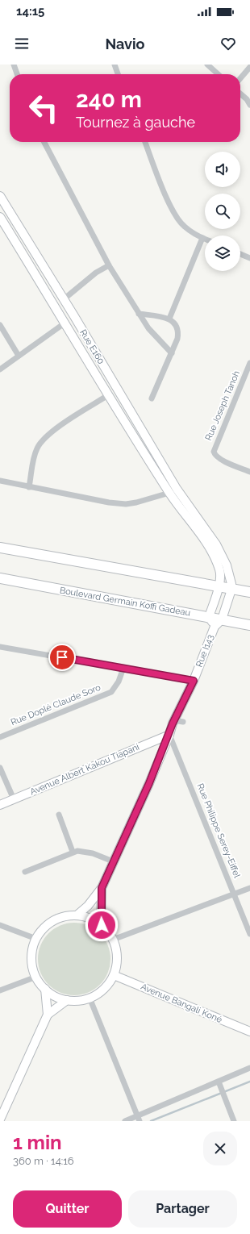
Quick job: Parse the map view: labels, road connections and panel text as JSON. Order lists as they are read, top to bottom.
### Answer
{
  "streets": {
    "main road": ["Boulevard Germain Koffi Gadeau"],
    "street": [
      "Rue E160",
      "Rue Joseph Tanoh",
      "Rue I143",
      "Rue Doplé Claude Soro",
      "Avenue Albert Kakou Tiapani",
      "Rue Philippe Serey-Eiffel",
      "Avenue Bangali Koné"
    ]
  },
  "crossings": [
    ["Rue E160", "Boulevard Germain Koffi Gadeau"],
    ["Rue I143", "Avenue Albert Kakou Tiapani"],
    ["Rue I143", "Rue Philippe Serey-Eiffel"],
    ["Rue I143", "Avenue Bangali Koné"],
    ["Avenue Albert Kakou Tiapani", "Rue Philippe Serey-Eiffel"]
  ],
  "page": {
    "status": "14:15",
    "header": "Navio",
    "turn": ["240 m", "Tournez à gauche"],
    "heading": ["1 min", "360 m · 14:16"],
    "buttons": ["Quitter", "Partager"]
  }
}
